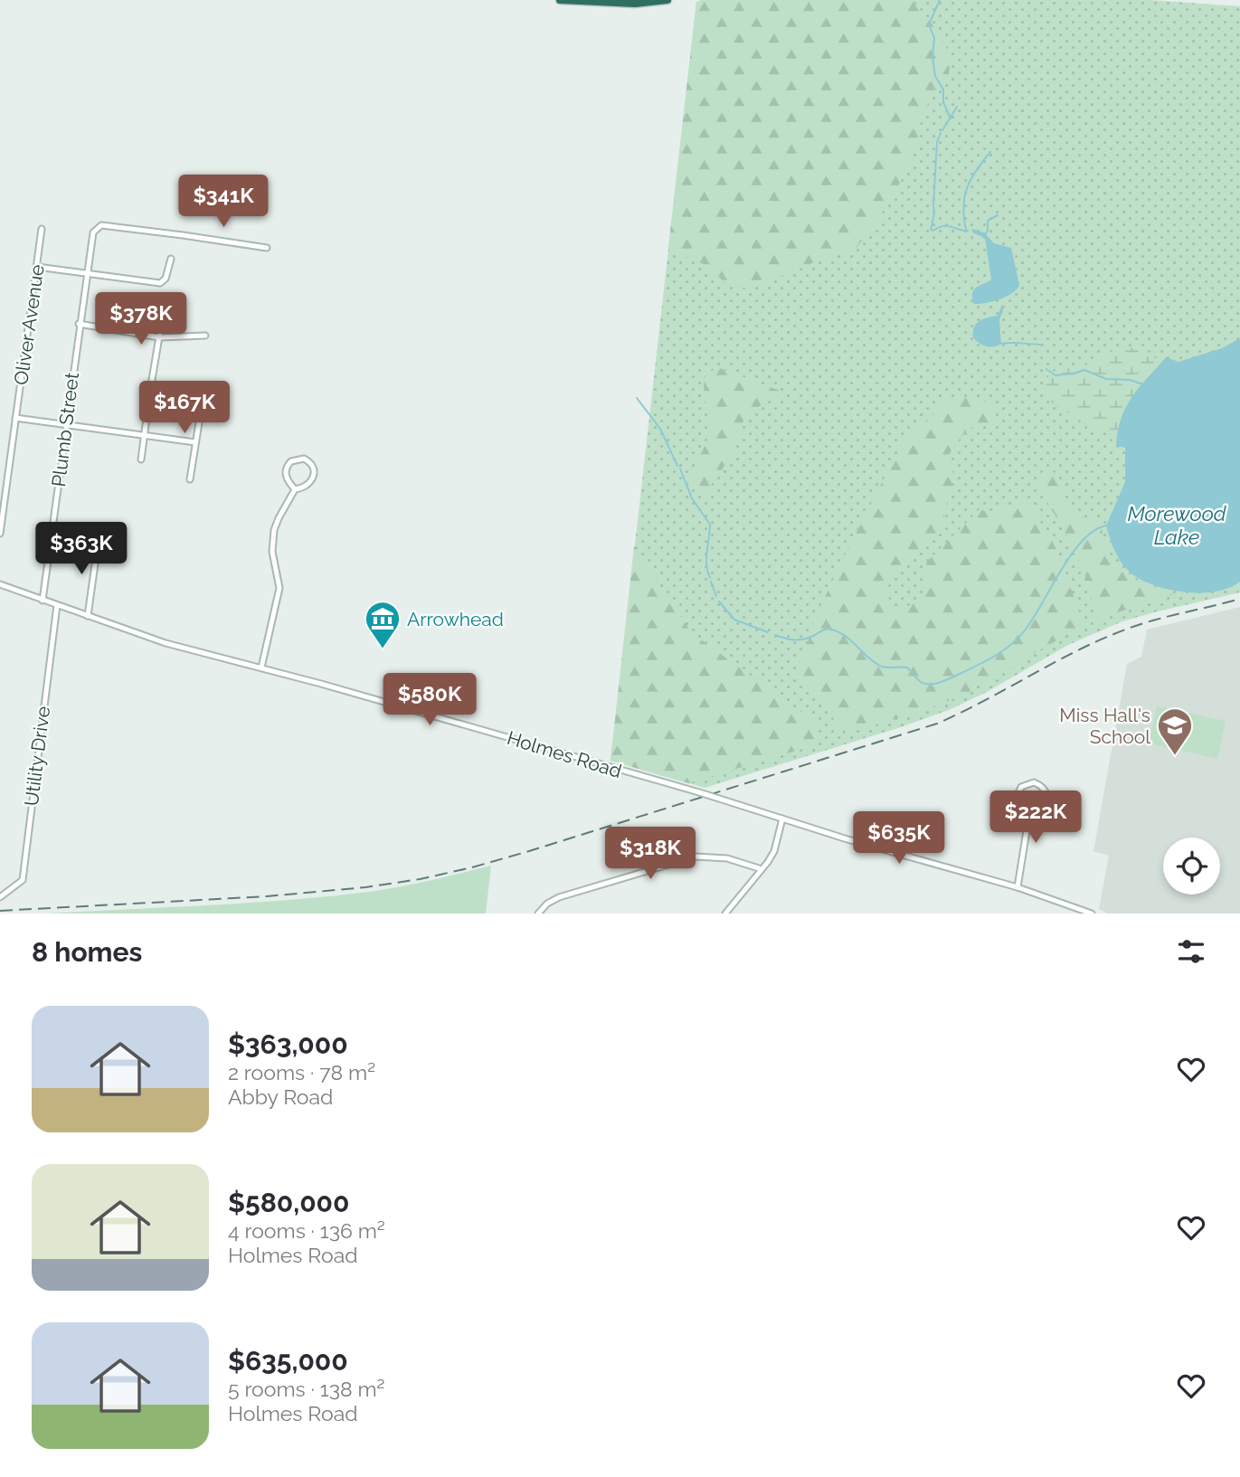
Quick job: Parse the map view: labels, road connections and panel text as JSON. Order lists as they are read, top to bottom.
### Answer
{
  "streets": {
    "street": [
      "Oliver Avenue",
      "Plumb Street",
      "Holmes Road",
      "Utility Drive"
    ]
  },
  "crossings": [
    ["Plumb Street", "Holmes Road"],
    ["Holmes Road", "Utility Drive"]
  ],
  "water": ["Morewood Lake"],
  "places": {
    "museum": ["Arrowhead"],
    "school or university": ["Miss Hall's School"]
  },
  "page": {
    "price": [
      "$341K",
      "$378K",
      "$167K",
      "$363K",
      "$580K",
      "$222K",
      "$635K",
      "$318K"
    ],
    "heading": "8 homes",
    "list": [
      {
        "name": "$363,000",
        "note": "2 rooms · 78 m² · Abby Road"
      },
      {
        "name": "$580,000",
        "note": "4 rooms · 136 m² · Holmes Road"
      },
      {
        "name": "$635,000",
        "note": "5 rooms · 138 m² · Holmes Road"
      }
    ]
  }
}
